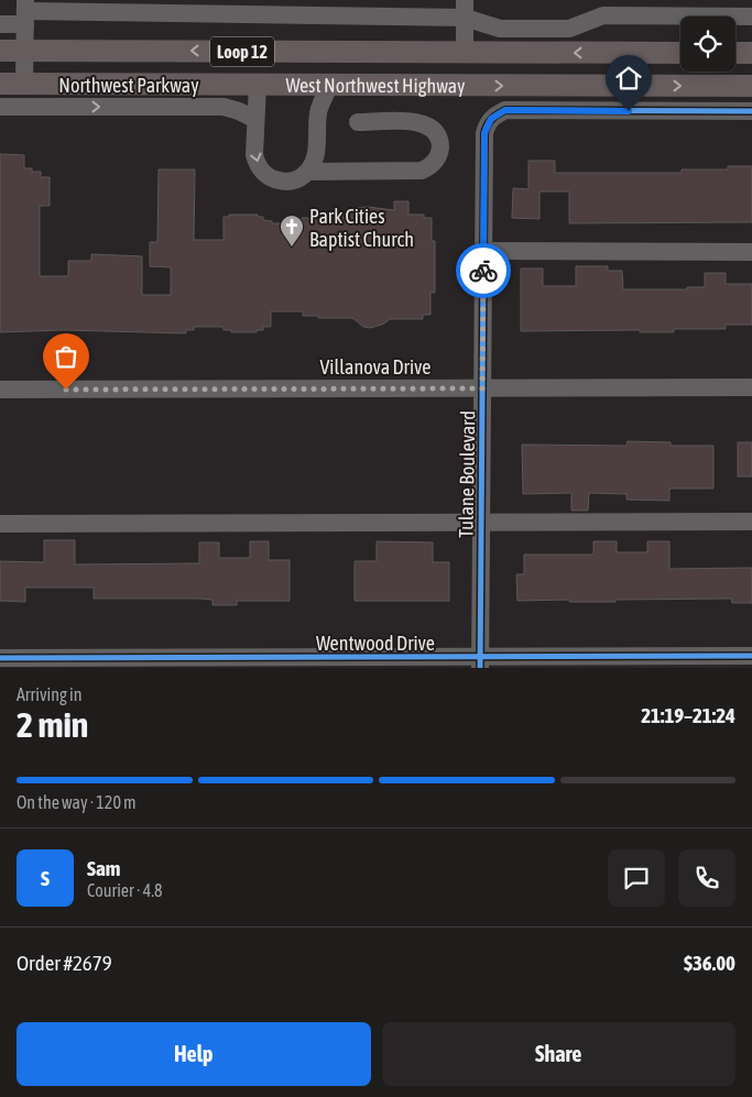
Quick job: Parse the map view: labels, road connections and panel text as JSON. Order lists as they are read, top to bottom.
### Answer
{
  "streets": {
    "main road": ["Loop 12", "West Northwest Highway"],
    "street": [
      "Northwest Parkway",
      "Villanova Drive",
      "Tulane Boulevard",
      "Wentwood Drive"
    ]
  },
  "crossings": [
    ["Villanova Drive", "Tulane Boulevard"],
    ["Tulane Boulevard", "Wentwood Drive"]
  ],
  "places": {
    "church": ["Park Cities Baptist Church"]
  },
  "page": {
    "heading": ["2 min", "Arriving in", "21:19–21:24"],
    "panel": [
      "Sam",
      "Courier · 4.8",
      "Order #2679",
      "$36.00"
    ],
    "bar": "On the way · 120 m",
    "round": "S",
    "buttons": ["Help", "Share"]
  }
}
